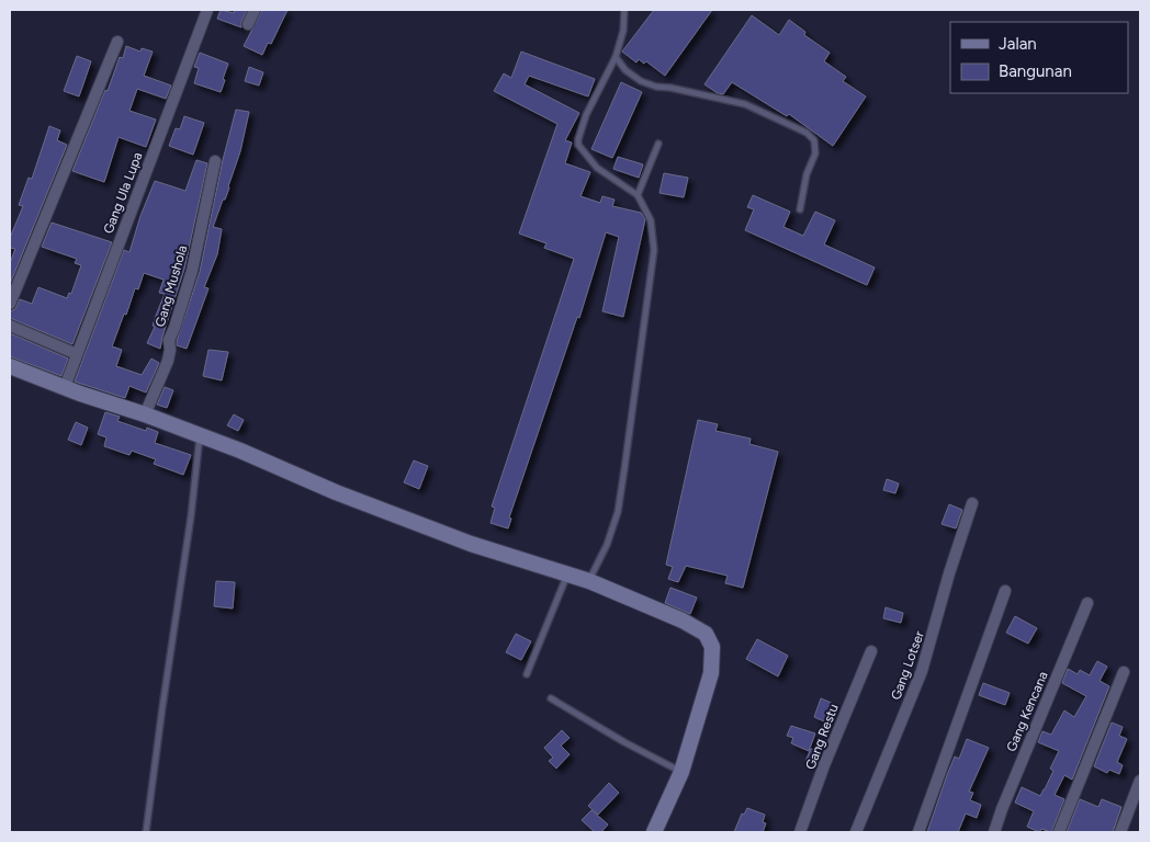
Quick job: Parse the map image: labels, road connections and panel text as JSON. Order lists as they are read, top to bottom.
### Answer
{
  "streets": {
    "street": [
      "Gang Ula Lupa",
      "Gang Mushola",
      "Gang Lotser",
      "Gang Kencana",
      "Gang Restu"
    ]
  },
  "legend": ["Jalan", "Bangunan"]
}
